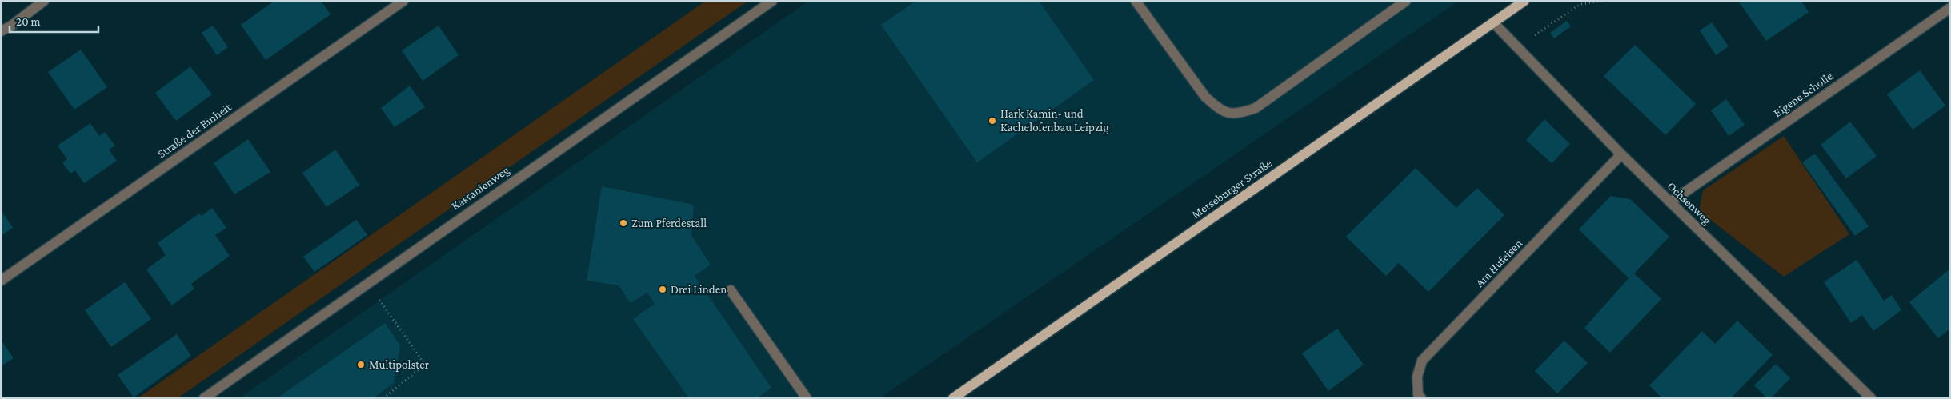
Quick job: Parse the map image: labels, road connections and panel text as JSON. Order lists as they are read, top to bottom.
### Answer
{
  "streets": {
    "main road": ["Merseburger Straße"],
    "street": [
      "Eigene Scholle",
      "Straße der Einheit",
      "Kastanienweg",
      "Ochsenweg",
      "Am Hufeisen"
    ]
  },
  "crossings": [
    ["Eigene Scholle", "Ochsenweg"],
    ["Merseburger Straße", "Ochsenweg"],
    ["Ochsenweg", "Am Hufeisen"]
  ],
  "places": [
    "Hark Kamin- und Kachelofenbau Leipzig",
    "Zum Pferdestall",
    "Drei Linden",
    "Multipolster"
  ],
  "scale_bar": "20 m"
}
